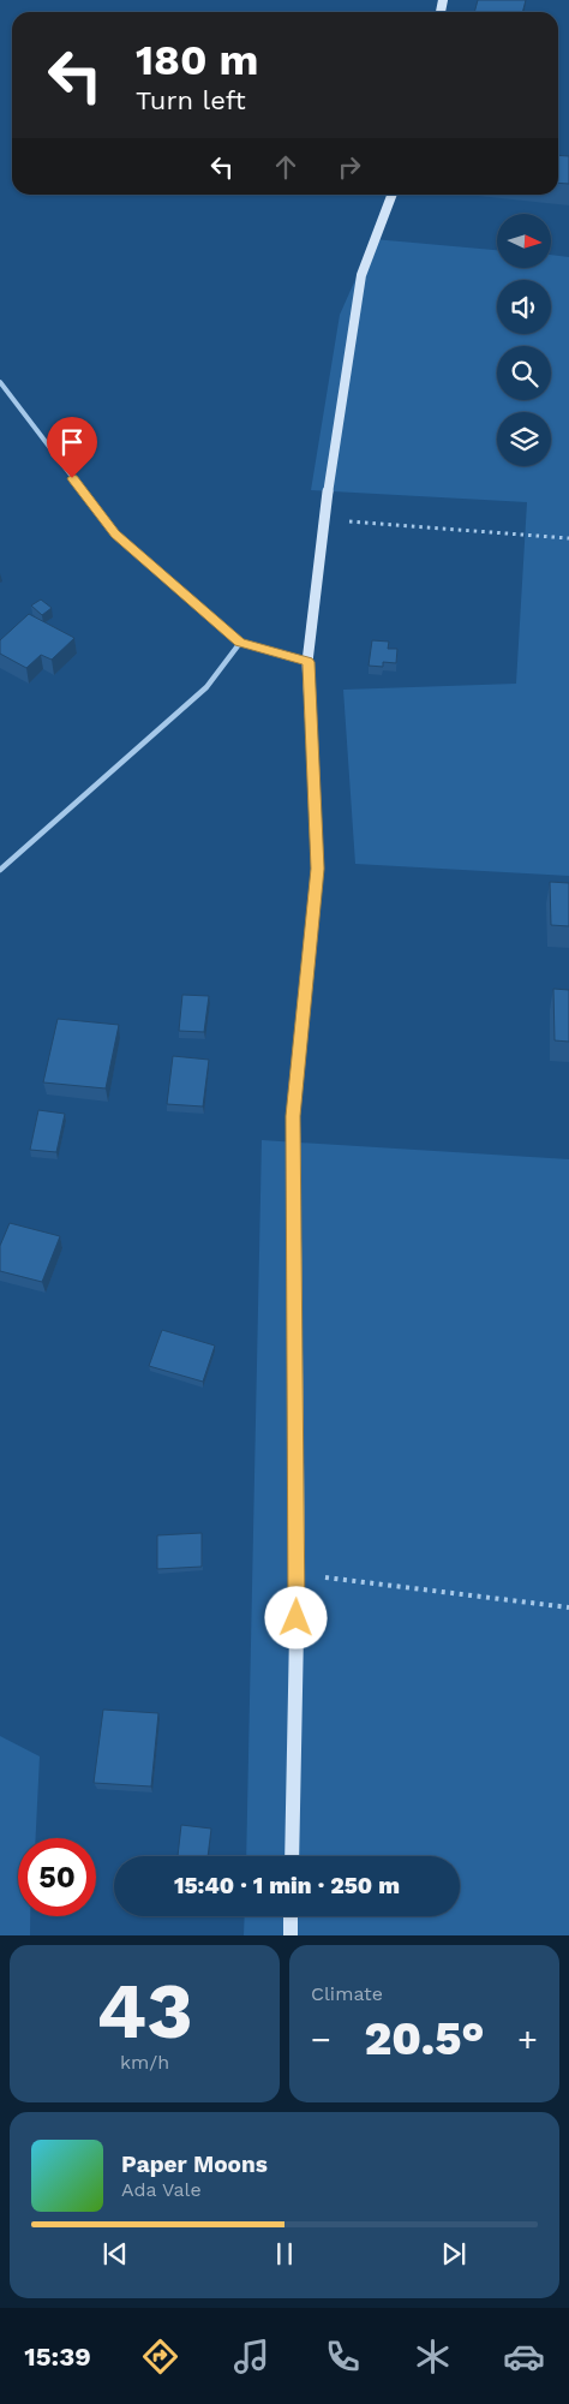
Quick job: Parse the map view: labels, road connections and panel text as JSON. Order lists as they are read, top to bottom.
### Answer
{
  "north": "right",
  "page": {
    "turn": ["180 m", "Turn left"],
    "limit": "50",
    "trip": "15:40 · 1 min · 250 m",
    "tile": [
      ["43", "km/h"],
      "Climate"
    ],
    "heat": ["−", "20.5°", "+"],
    "song": ["Paper Moons", "Ada Vale"],
    "tabs": "15:39"
  }
}
